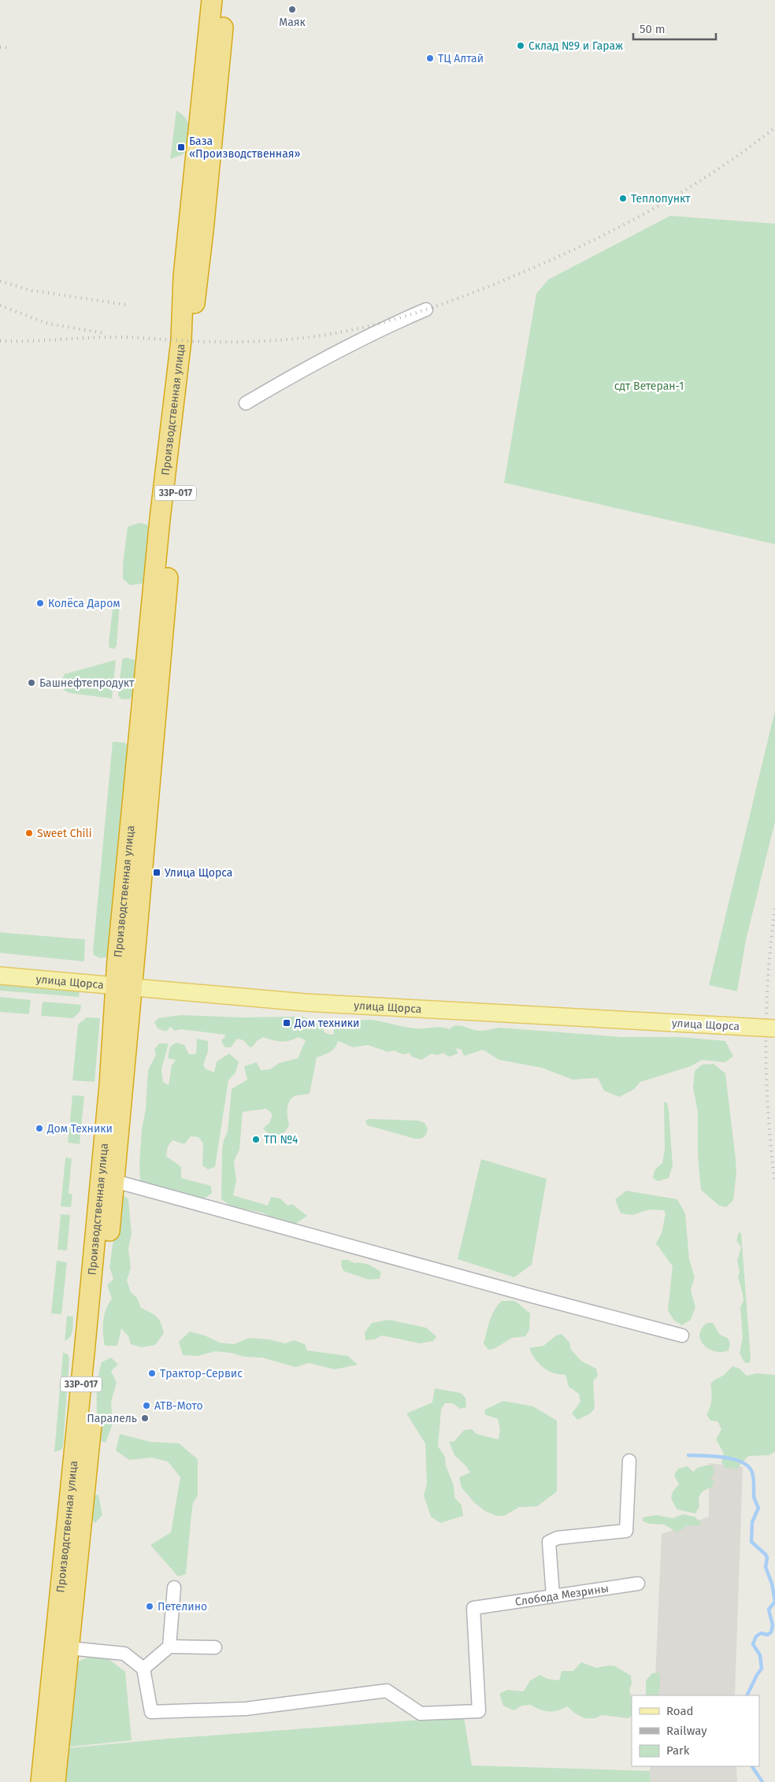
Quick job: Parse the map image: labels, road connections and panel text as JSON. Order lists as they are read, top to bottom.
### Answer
{
  "streets": {
    "highway": ["Производственная улица", "33Р-017"],
    "main road": ["улица Щорса"],
    "street": ["Слобода Мезрины"]
  },
  "crossings": [
    ["Производственная улица", "улица Щорса"]
  ],
  "parks": ["сдт Ветеран-1"],
  "places": {
    "other": [
      "Маяк",
      "Склад №9 и Гараж",
      "ТЦ Алтай",
      "Теплопункт",
      "Колёса Даром",
      "Башнефтепродукт",
      "Sweet Chili",
      "Дом Техники",
      "ТП №4",
      "Трактор-Сервис",
      "АТВ-Мото",
      "Паралель",
      "Петелино"
    ],
    "transit": ["База «Производственная»", "Улица Щорса", "Дом техники"]
  },
  "legend": ["Road", "Railway", "Park"],
  "scale_bar": "50 m"
}
